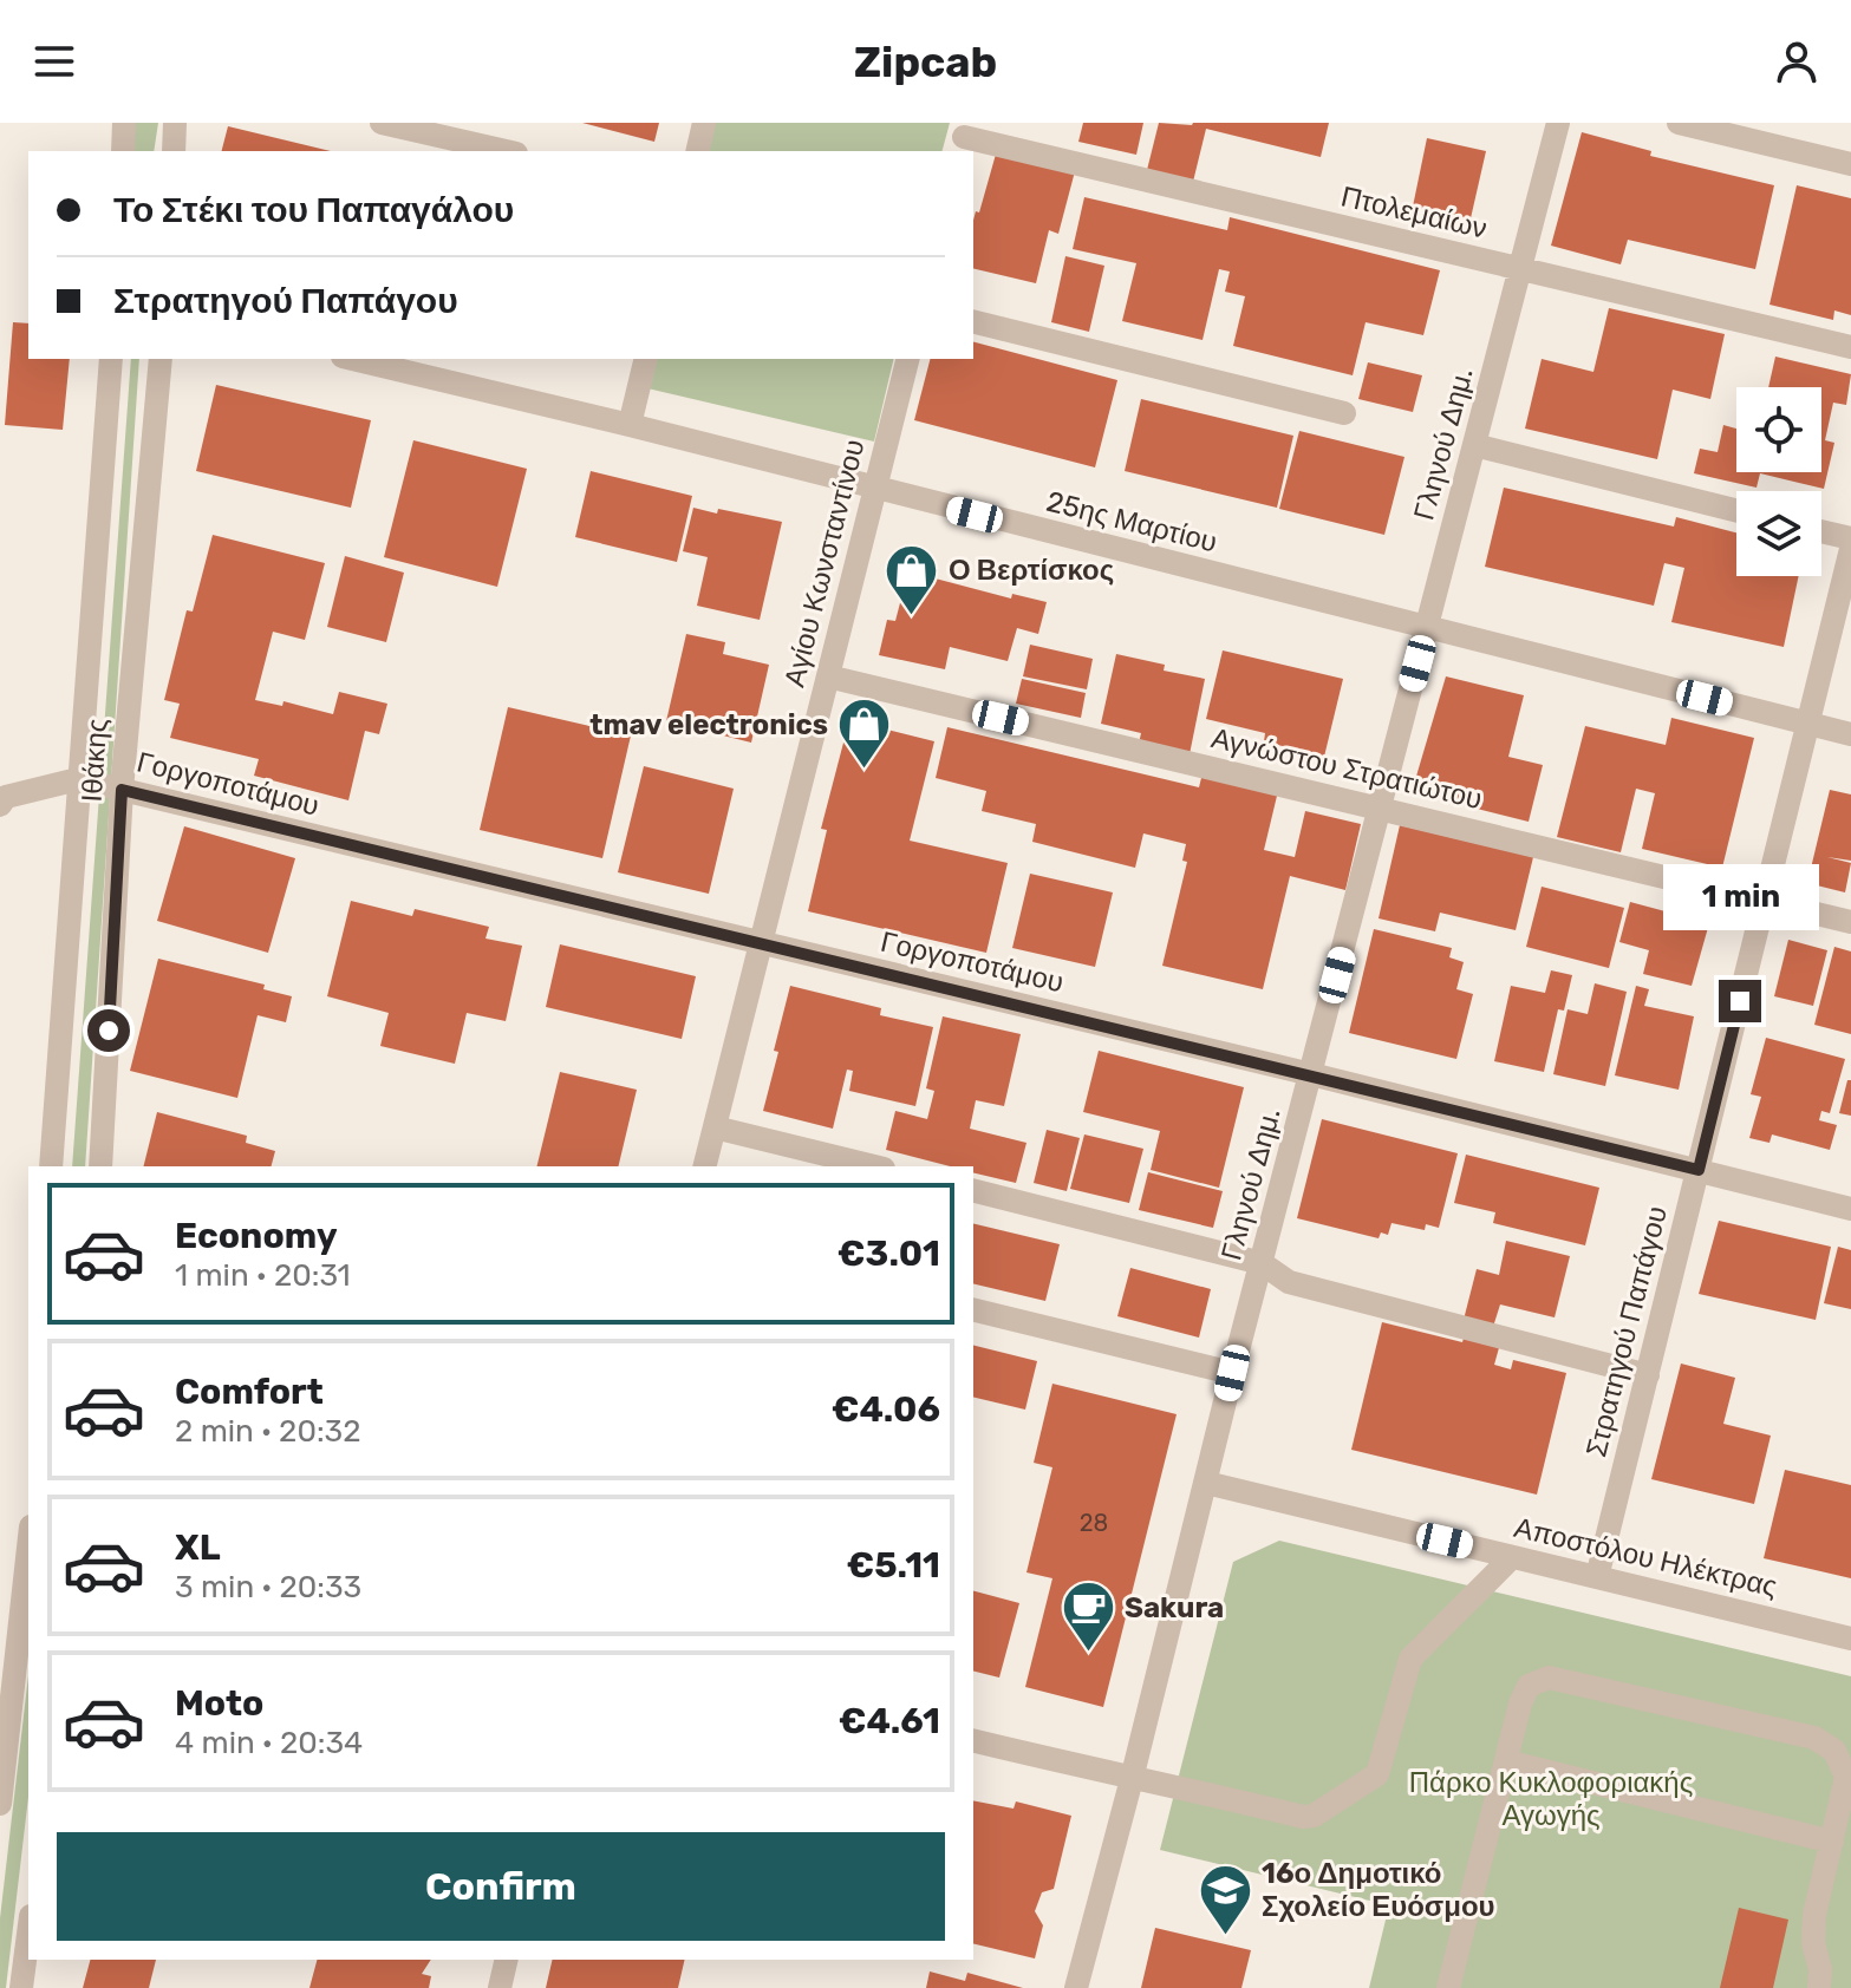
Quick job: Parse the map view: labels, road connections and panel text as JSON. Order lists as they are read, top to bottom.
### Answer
{
  "streets": {
    "street": [
      "Πτολεμαίων",
      "Γληνού Δημ.",
      "25ης Μαρτίου",
      "Αγίου Κωνσταντίνου",
      "Ιθάκης",
      "Αγνώστου Στρατιώτου",
      "Γοργοποτάμου",
      "Στρατηγού Παπάγου",
      "Αποστόλου Ηλέκτρας"
    ]
  },
  "crossings": [
    ["Πτολεμαίων", "Γληνού Δημ."],
    ["Γληνού Δημ.", "25ης Μαρτίου"],
    ["Γληνού Δημ.", "Αγνώστου Στρατιώτου"],
    ["Γληνού Δημ.", "Γοργοποτάμου"],
    ["Γληνού Δημ.", "Αποστόλου Ηλέκτρας"],
    ["25ης Μαρτίου", "Αγίου Κωνσταντίνου"],
    ["25ης Μαρτίου", "Στρατηγού Παπάγου"],
    ["Αγίου Κωνσταντίνου", "Αγνώστου Στρατιώτου"],
    ["Αγίου Κωνσταντίνου", "Γοργοποτάμου"],
    ["Ιθάκης", "Γοργοποτάμου"],
    ["Αγνώστου Στρατιώτου", "Στρατηγού Παπάγου"],
    ["Γοργοποτάμου", "Στρατηγού Παπάγου"],
    ["Στρατηγού Παπάγου", "Αποστόλου Ηλέκτρας"]
  ],
  "parks": ["Πάρκο Κυκλοφοριακής Αγωγής"],
  "places": {
    "shop": ["Ο Βερτίσκος", "tmav electronics"],
    "cafe": ["Sakura"],
    "school or university": ["16ο Δημοτικό Σχολείο Ευόσμου"]
  },
  "house_numbers": ["28"],
  "page": {
    "header": "Zipcab",
    "banner": ["Το Στέκι του Παπαγάλου", "Στρατηγού Παπάγου"],
    "bubble": "1 min",
    "list": [
      {
        "name": "Economy",
        "note": "1 min · 20:31",
        "value": "€3.01"
      },
      {
        "name": "Comfort",
        "note": "2 min · 20:32",
        "value": "€4.06"
      },
      {
        "name": "XL",
        "note": "3 min · 20:33",
        "value": "€5.11"
      },
      {
        "name": "Moto",
        "note": "4 min · 20:34",
        "value": "€4.61"
      }
    ],
    "buttons": "Confirm"
  }
}
